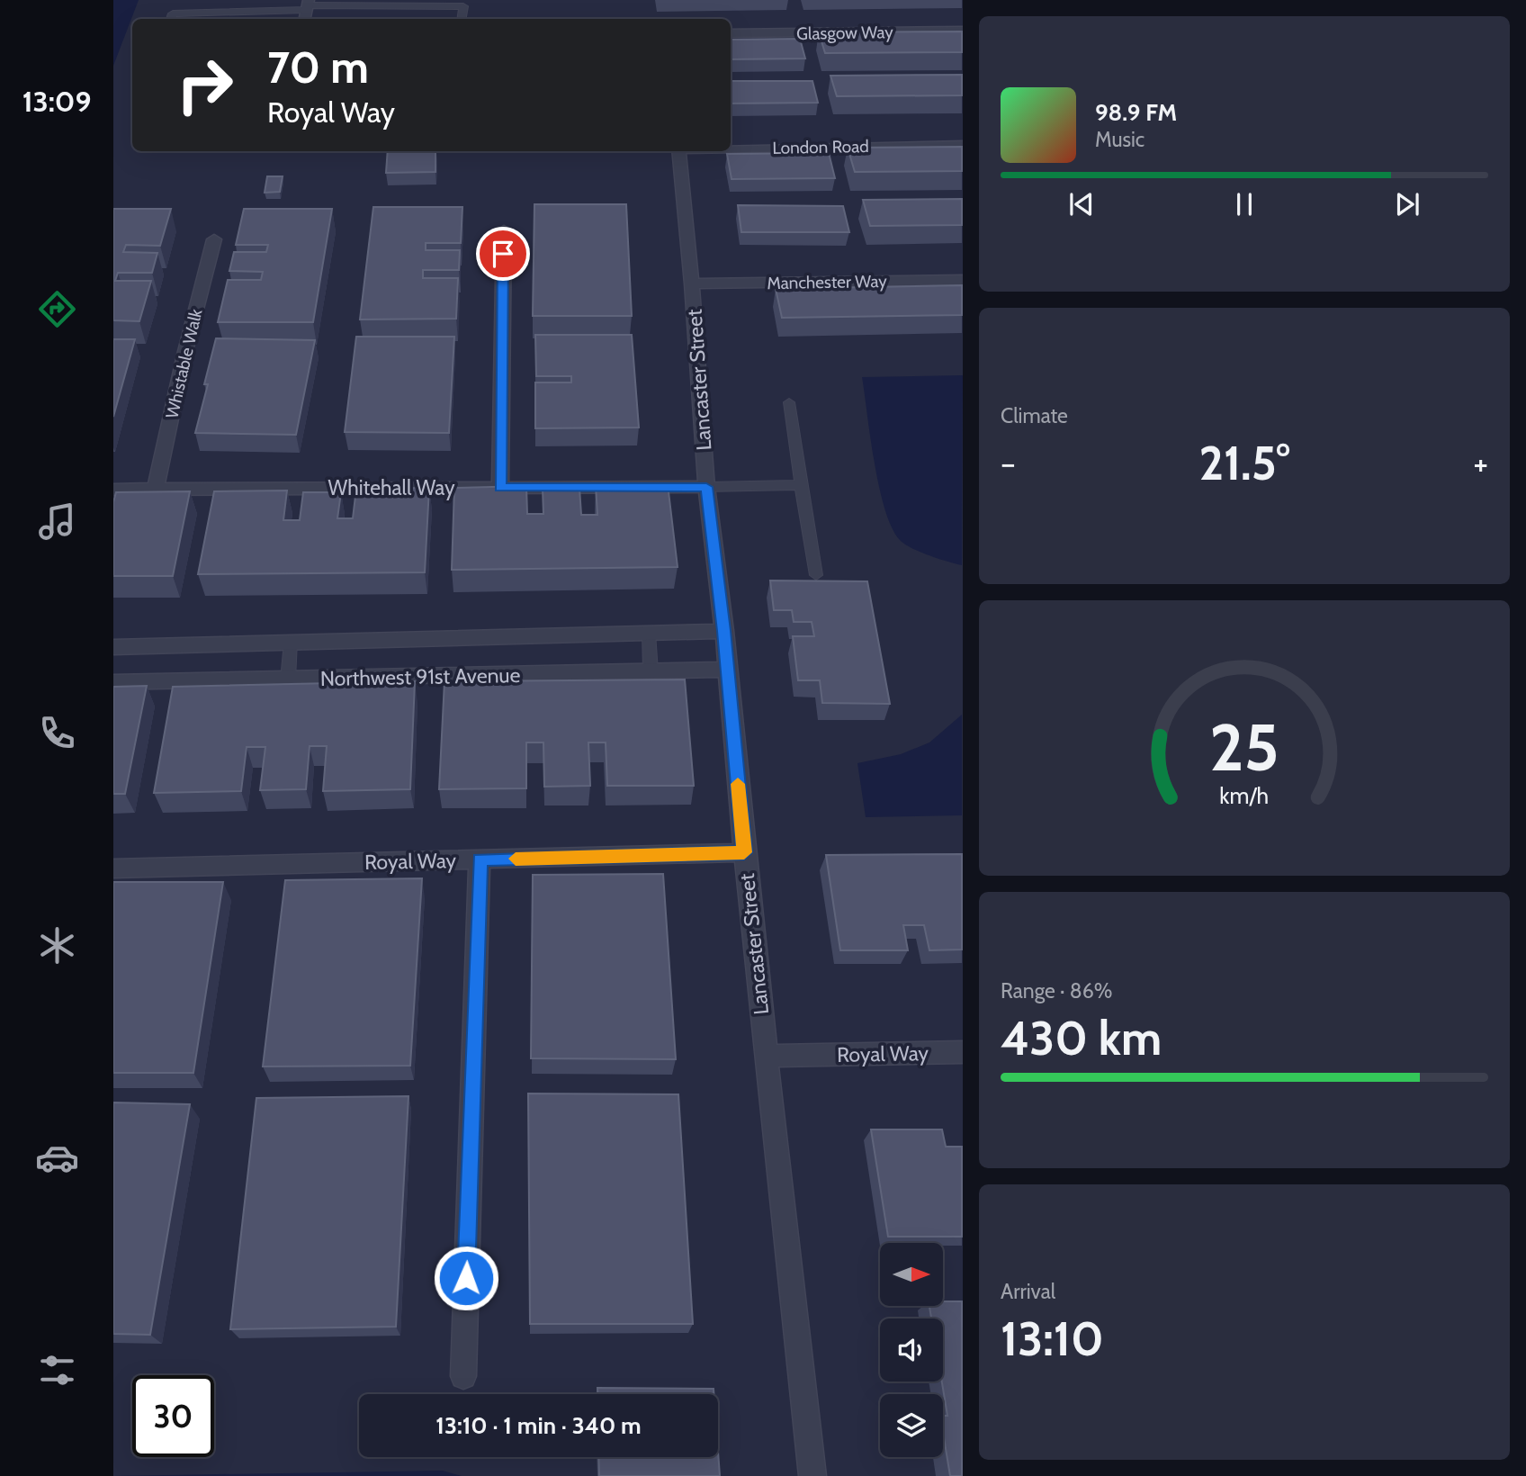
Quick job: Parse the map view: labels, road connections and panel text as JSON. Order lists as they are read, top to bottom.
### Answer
{
  "streets": {
    "street": [
      "Glasgow Way",
      "London Road",
      "Manchester Way",
      "Whistable Walk",
      "Lancaster Street",
      "Whitehall Way",
      "Northwest 91st Avenue",
      "Royal Way"
    ]
  },
  "crossings": [
    ["Manchester Way", "Lancaster Street"],
    ["Whistable Walk", "Whitehall Way"],
    ["Lancaster Street", "Whitehall Way"],
    ["Lancaster Street", "Northwest 91st Avenue"],
    ["Lancaster Street", "Royal Way"]
  ],
  "north": "right",
  "page": {
    "tabs": "13:09",
    "turn": ["70 m", "Royal Way"],
    "song": ["98.9 FM", "Music"],
    "tile": [
      "Climate",
      ["Range · 86%", "430 km"],
      ["Arrival", "13:10"]
    ],
    "heat": ["−", "21.5°", "+"],
    "limit": "30",
    "trip": "13:10 · 1 min · 340 m",
    "gauge": ["25", "km/h"]
  }
}
